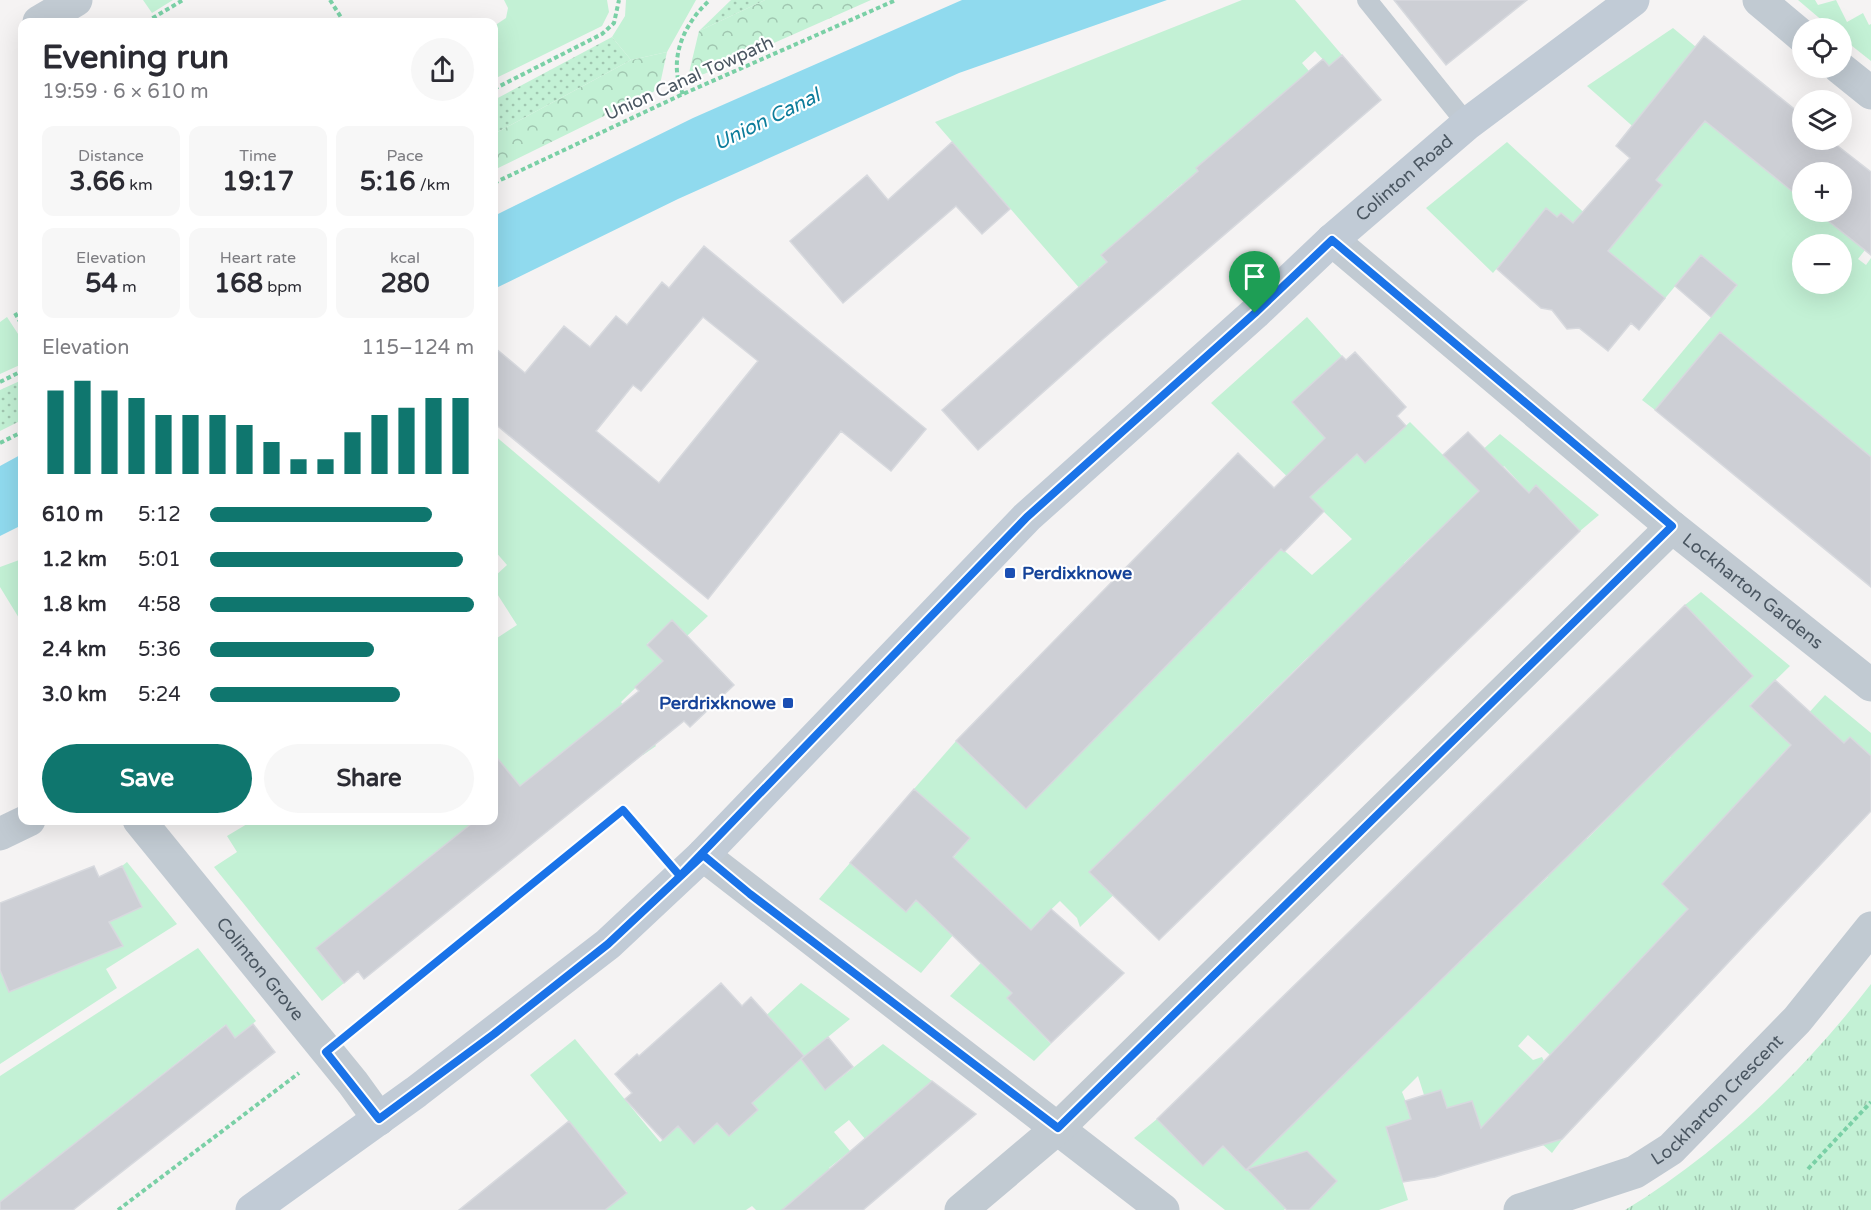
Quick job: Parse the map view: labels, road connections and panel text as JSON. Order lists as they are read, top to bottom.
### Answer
{
  "streets": {
    "street": [
      "Colinton Road",
      "Lockharton Gardens",
      "Colinton Grove",
      "Lockharton Crescent"
    ],
    "path": ["Union Canal Towpath"]
  },
  "crossings": [
    ["Colinton Road", "Lockharton Gardens"],
    ["Colinton Road", "Colinton Grove"]
  ],
  "water": ["Union Canal"],
  "places": {
    "transit": ["Perdixknowe", "Perdrixknowe"]
  },
  "page": {
    "map_buttons": ["+", "−"],
    "heading": ["Evening run", "19:59 · 6 × 610 m"],
    "stats": [
      ["Distance", "3.66 km"],
      ["Time", "19:17"],
      ["Pace", "5:16 /km"],
      ["Elevation", "54 m"],
      ["Heart rate", "168 bpm"],
      ["kcal", "280"]
    ],
    "chart": ["Elevation", "115–124 m"],
    "list": [
      {
        "name": "610 m",
        "note": "5:12"
      },
      {
        "name": "1.2 km",
        "note": "5:01"
      },
      {
        "name": "1.8 km",
        "note": "4:58"
      },
      {
        "name": "2.4 km",
        "note": "5:36"
      },
      {
        "name": "3.0 km",
        "note": "5:24"
      }
    ],
    "buttons": ["Save", "Share"]
  }
}
